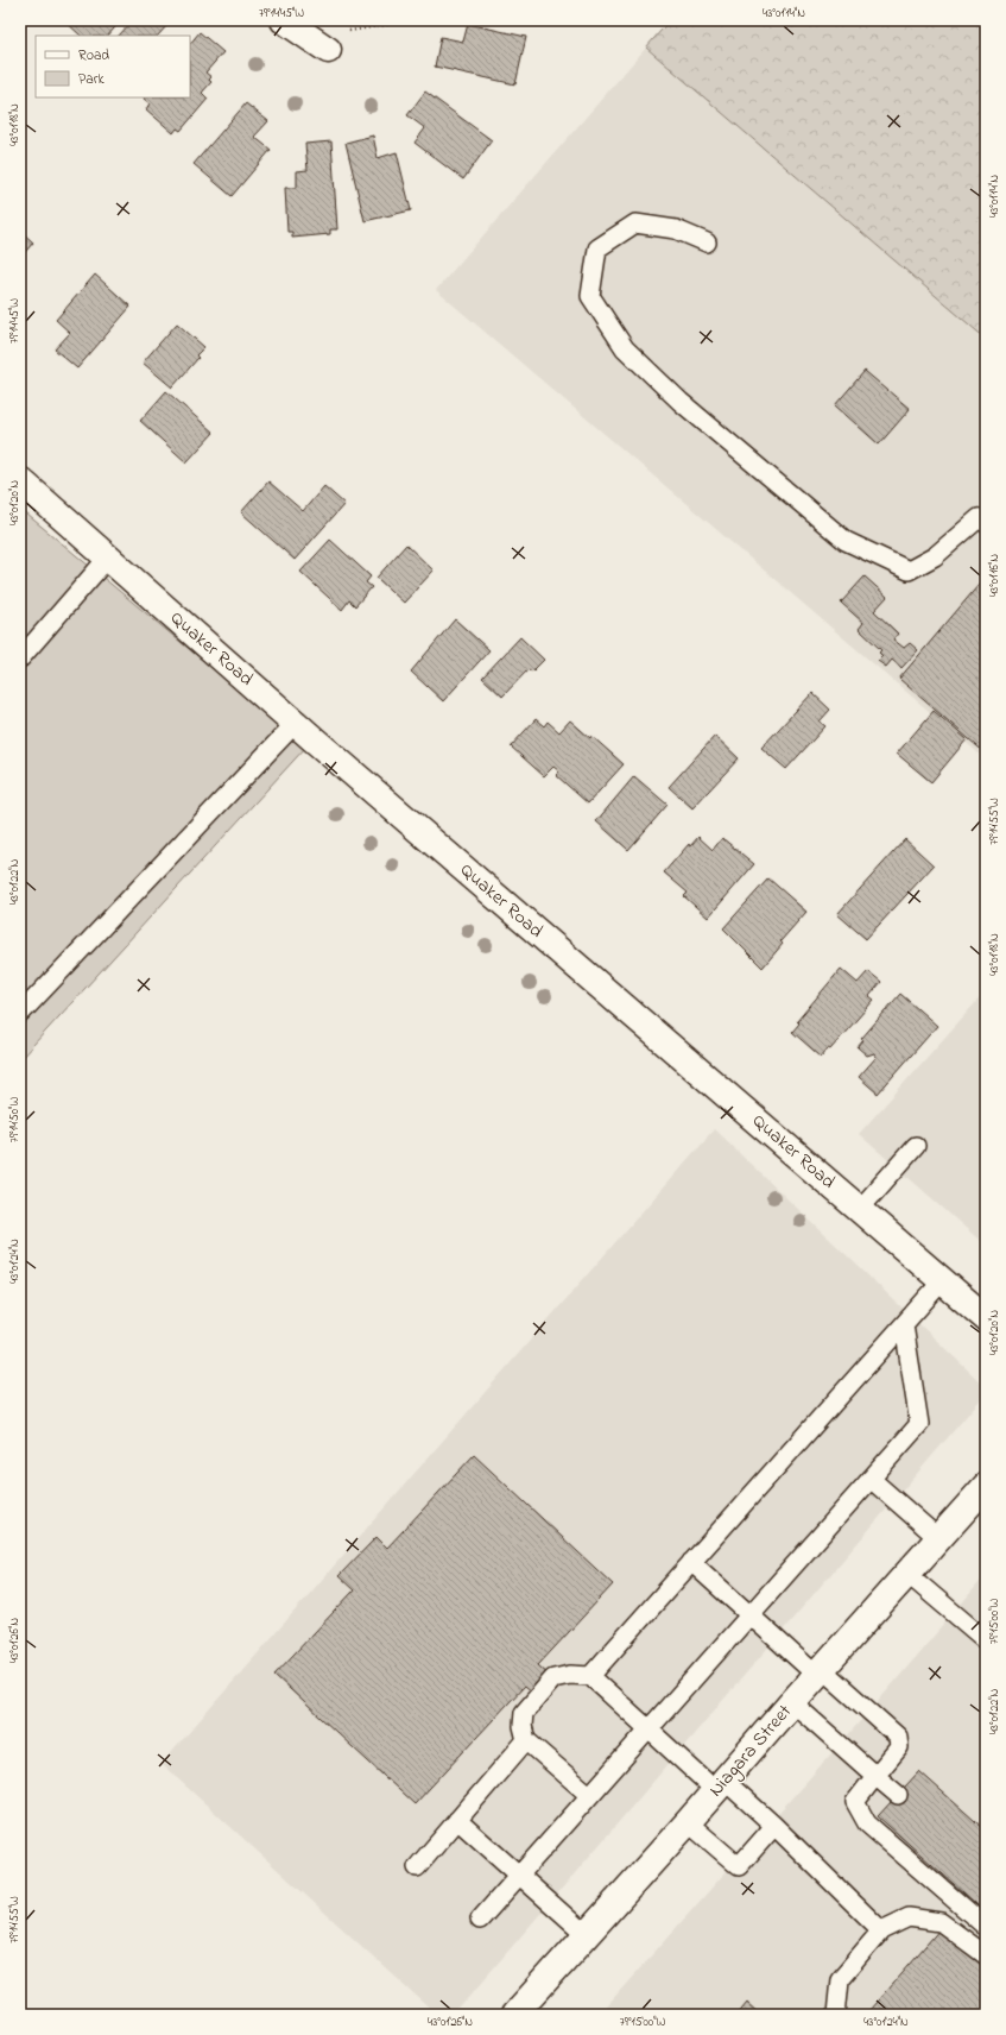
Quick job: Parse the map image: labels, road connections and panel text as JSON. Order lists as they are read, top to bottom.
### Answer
{
  "streets": {
    "street": ["Quaker Road", "Niagara Street"]
  },
  "legend": ["Road", "Park"],
  "coordinates": [
    "79°14'45\"W",
    "43°01'14\"N",
    "43°01'18\"N",
    "43°01'20\"N",
    "43°01'16\"N",
    "79°14'55\"W",
    "43°01'22\"N",
    "79°14'50\"W",
    "43°01'24\"N",
    "79°15'00\"W",
    "43°01'26\"N"
  ]
}
